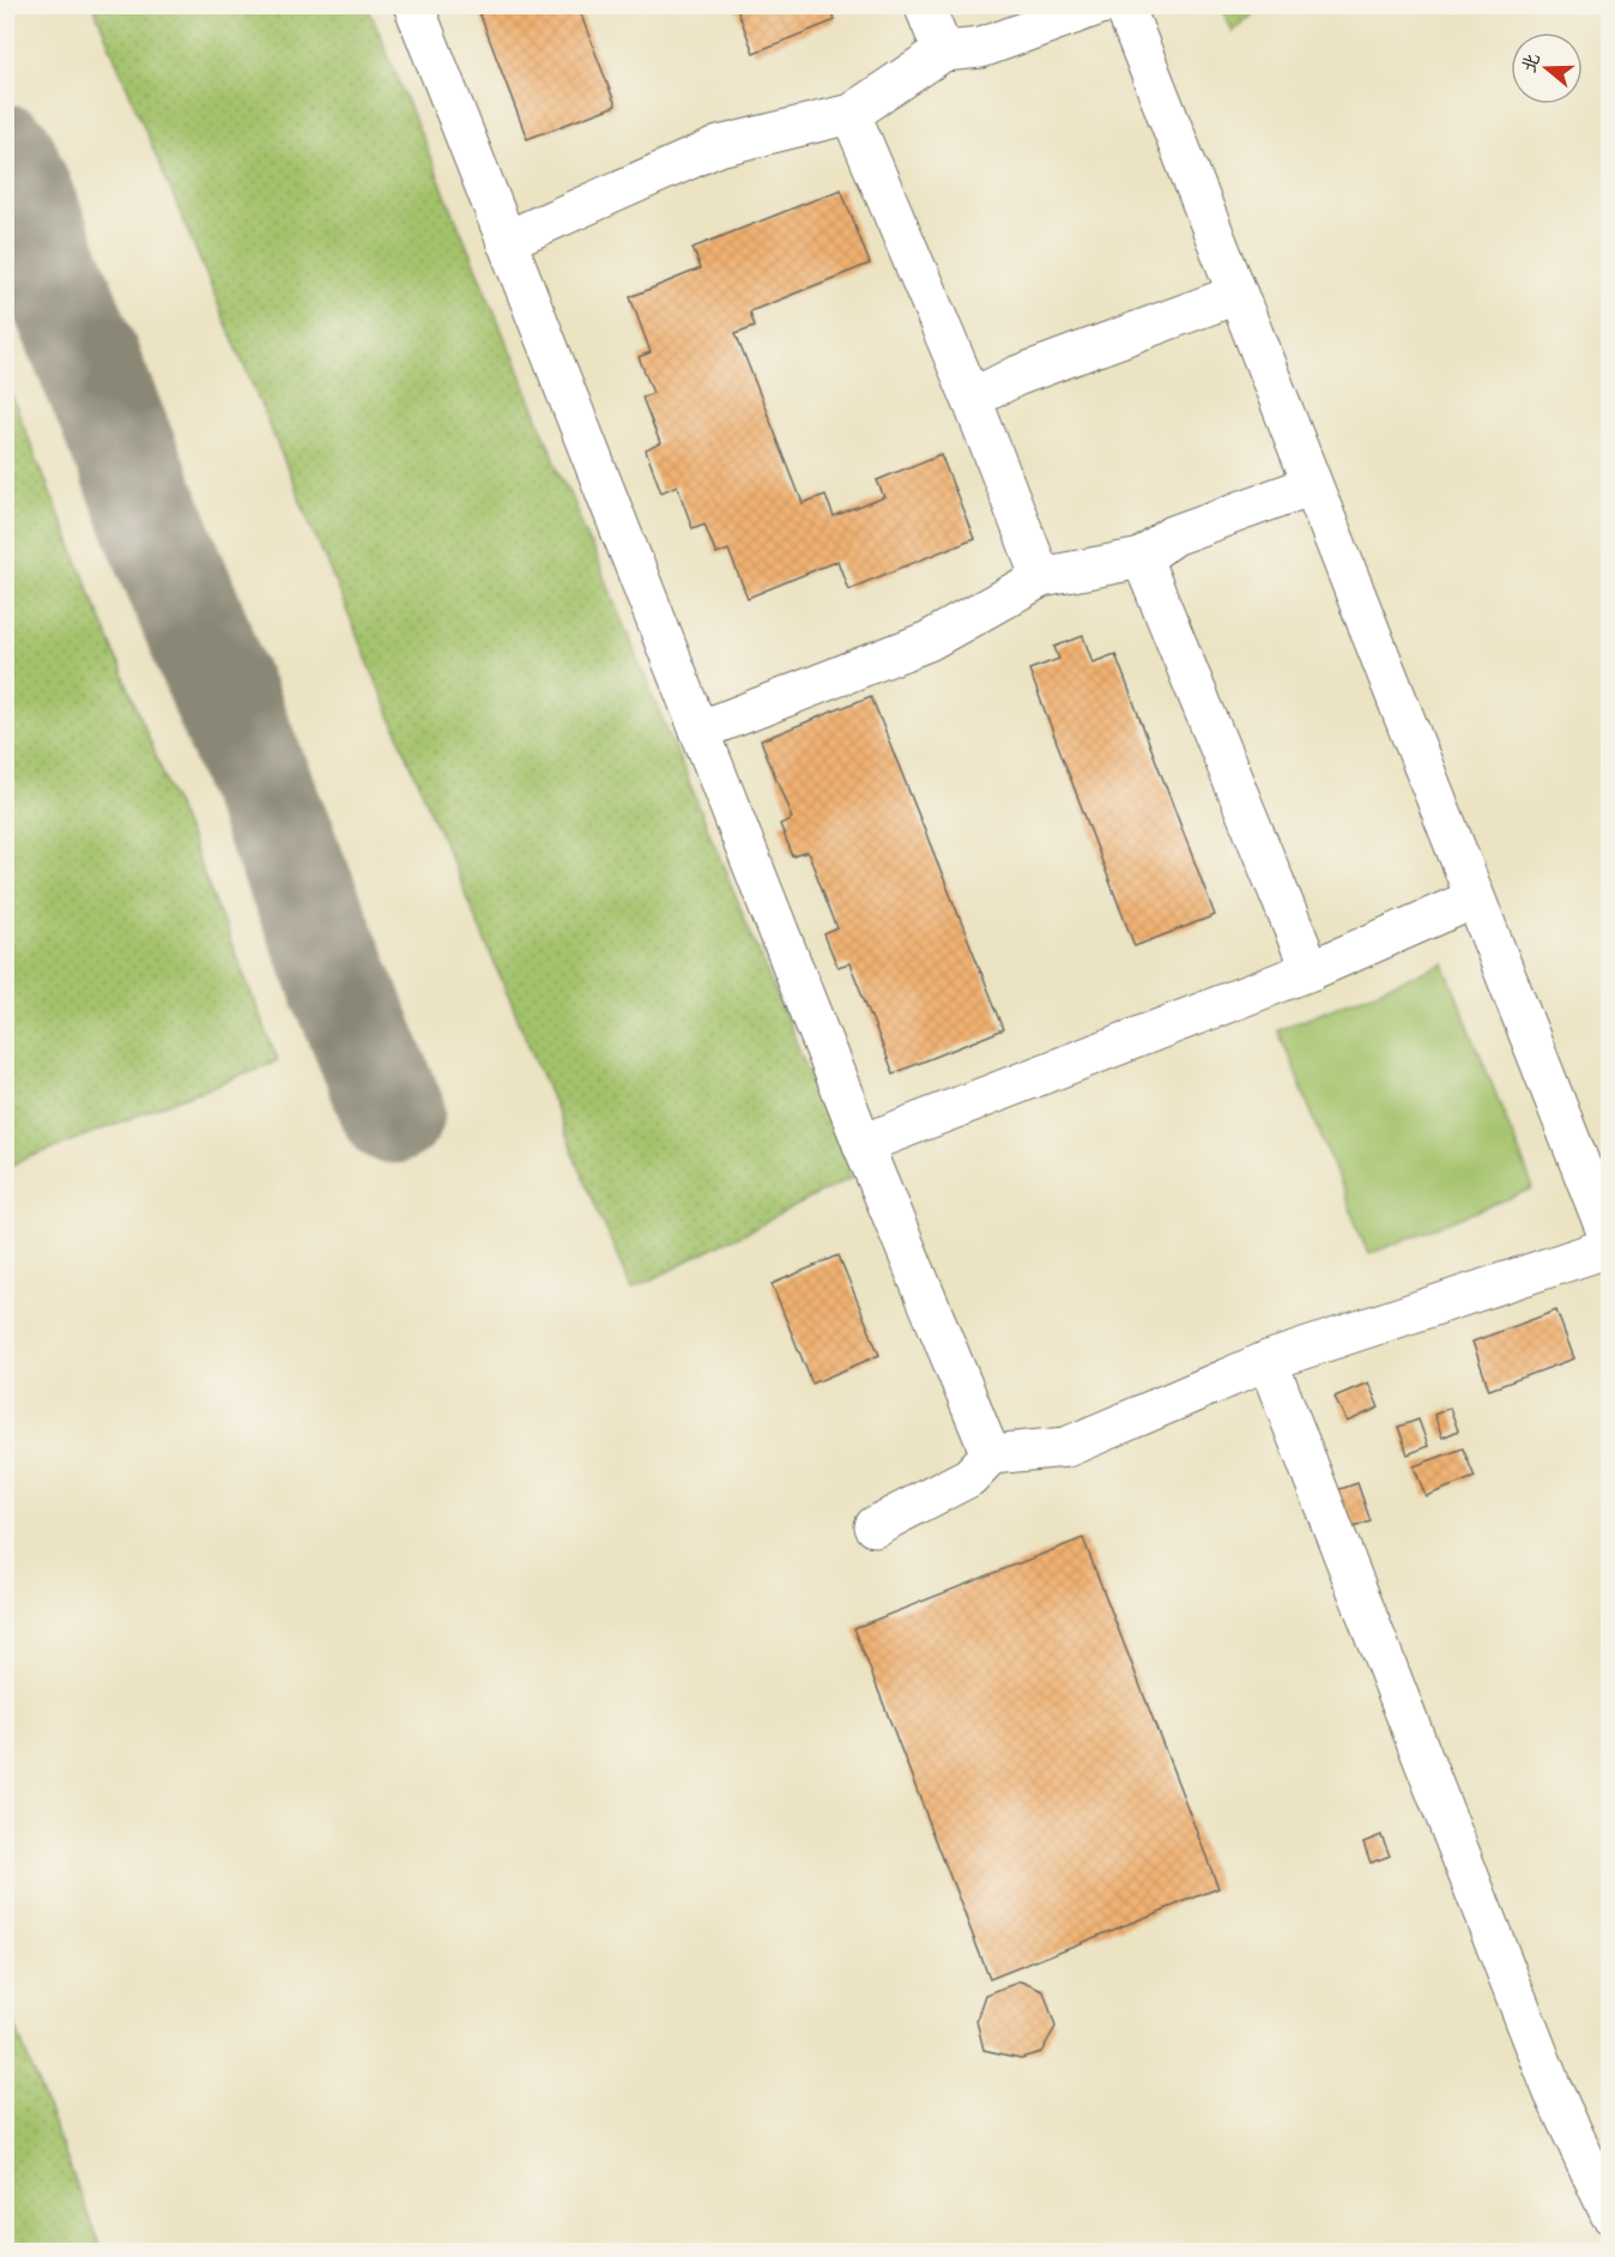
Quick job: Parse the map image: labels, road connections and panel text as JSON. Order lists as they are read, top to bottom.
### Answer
{
  "north": "left"
}
